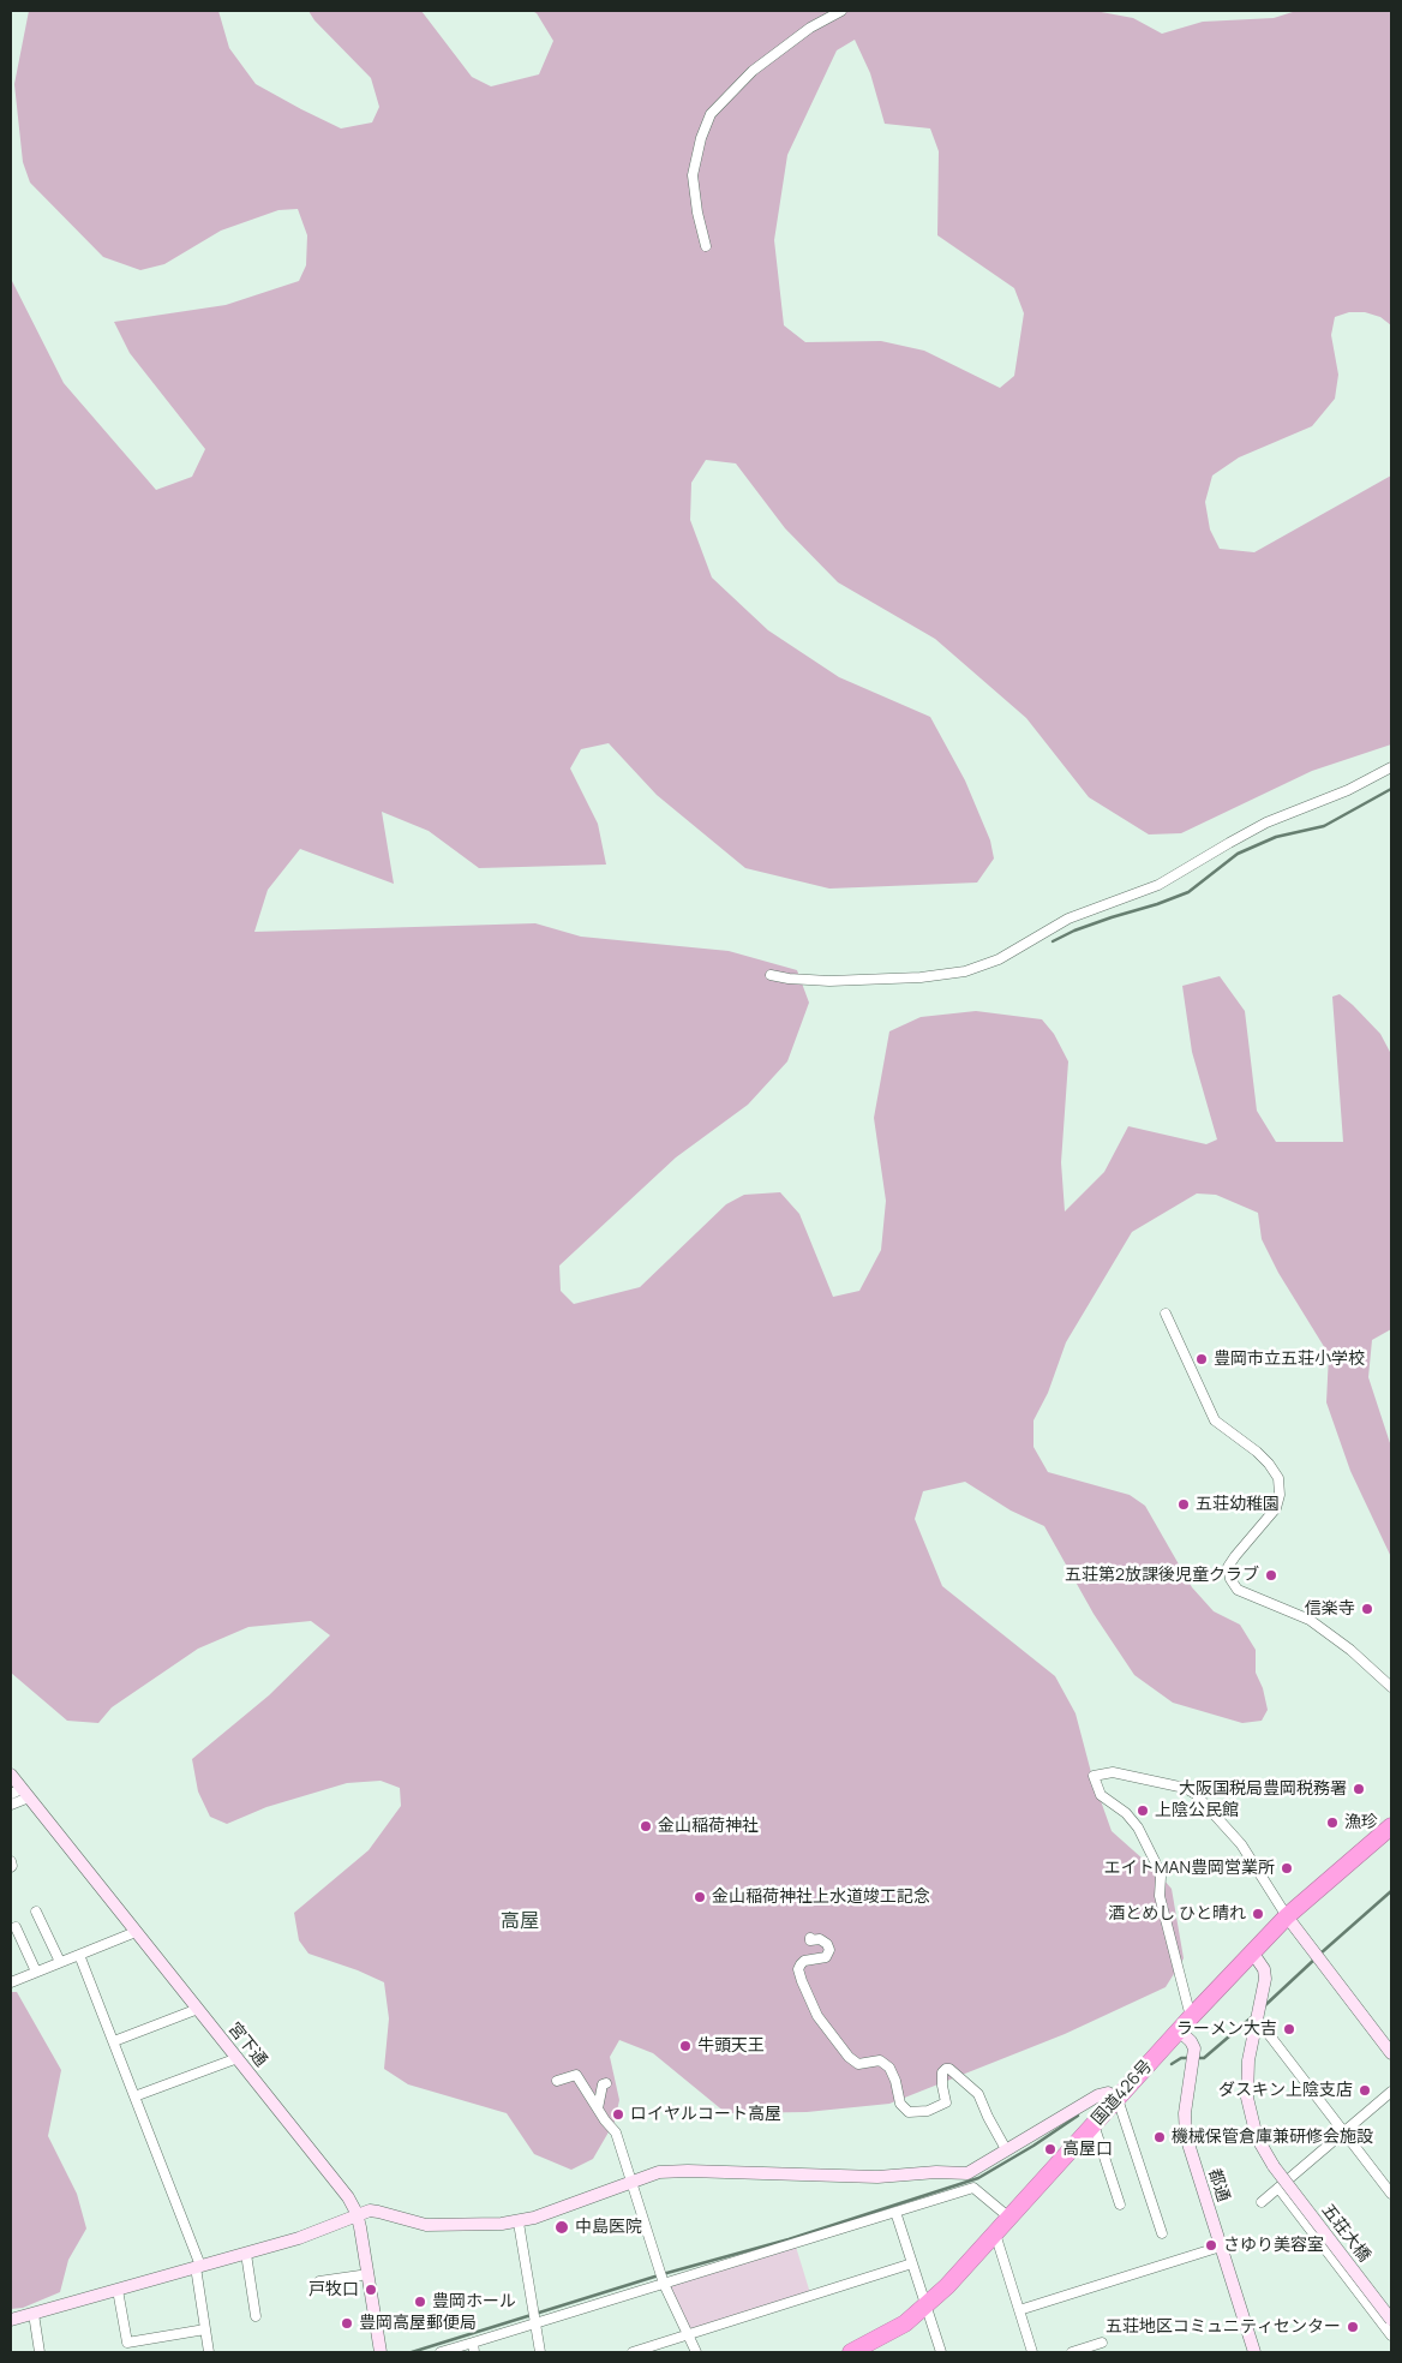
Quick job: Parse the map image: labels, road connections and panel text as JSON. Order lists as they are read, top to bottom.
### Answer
{
  "streets": {
    "highway": ["国道426号"],
    "street": ["宮下通", "都通", "五荘大橋"]
  },
  "crossings": [
    ["国道426号", "都通"],
    ["国道426号", "五荘大橋"]
  ],
  "districts": ["高屋"],
  "places": [
    "豊岡市立五荘小学校",
    "五荘幼稚園",
    "五荘第2放課後児童クラブ",
    "信楽寺",
    "大阪国税局豊岡税務署",
    "上陰公民館",
    "漁珍",
    "金山稲荷神社",
    "エイトMAN豊岡営業所",
    "金山稲荷神社上水道竣工記念",
    "酒とめし ひと晴れ",
    "ラーメン大吉",
    "牛頭天王",
    "ダスキン上陰支店",
    "ロイヤルコート高屋",
    "機械保管倉庫兼研修会施設",
    "高屋口",
    "中島医院",
    "さゆり美容室",
    "戸牧口",
    "豊岡ホール",
    "豊岡高屋郵便局",
    "五荘地区コミュニティセンター"
  ]
}
